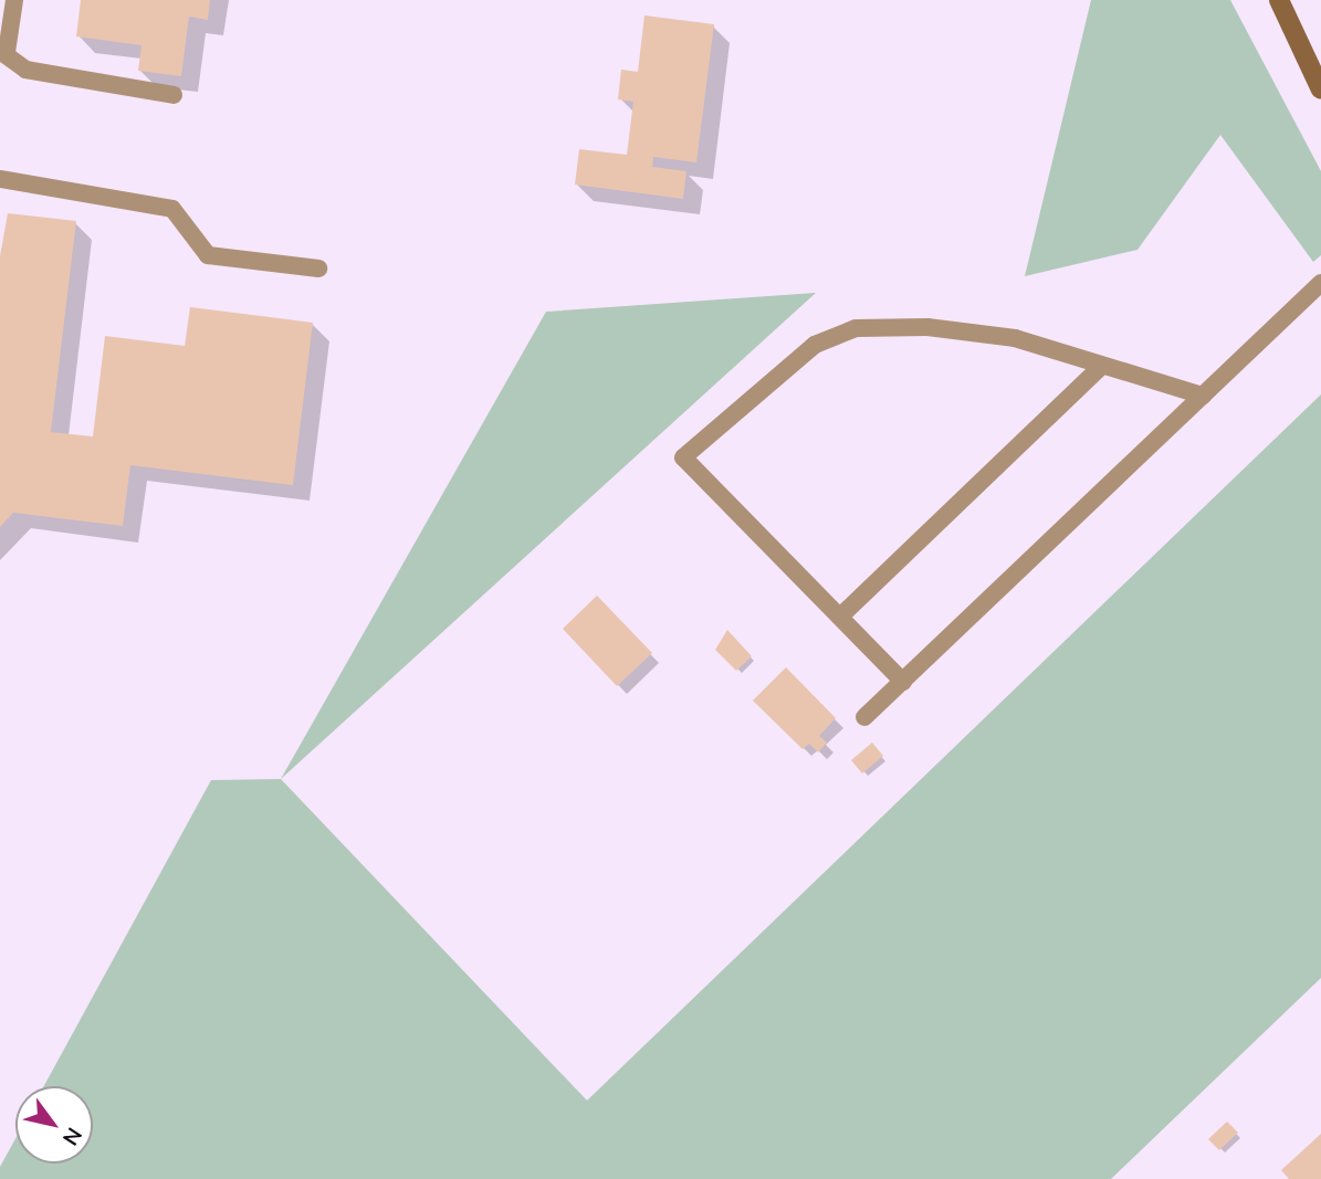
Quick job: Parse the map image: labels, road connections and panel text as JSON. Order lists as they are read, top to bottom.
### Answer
{
  "north": "bottom right"
}
